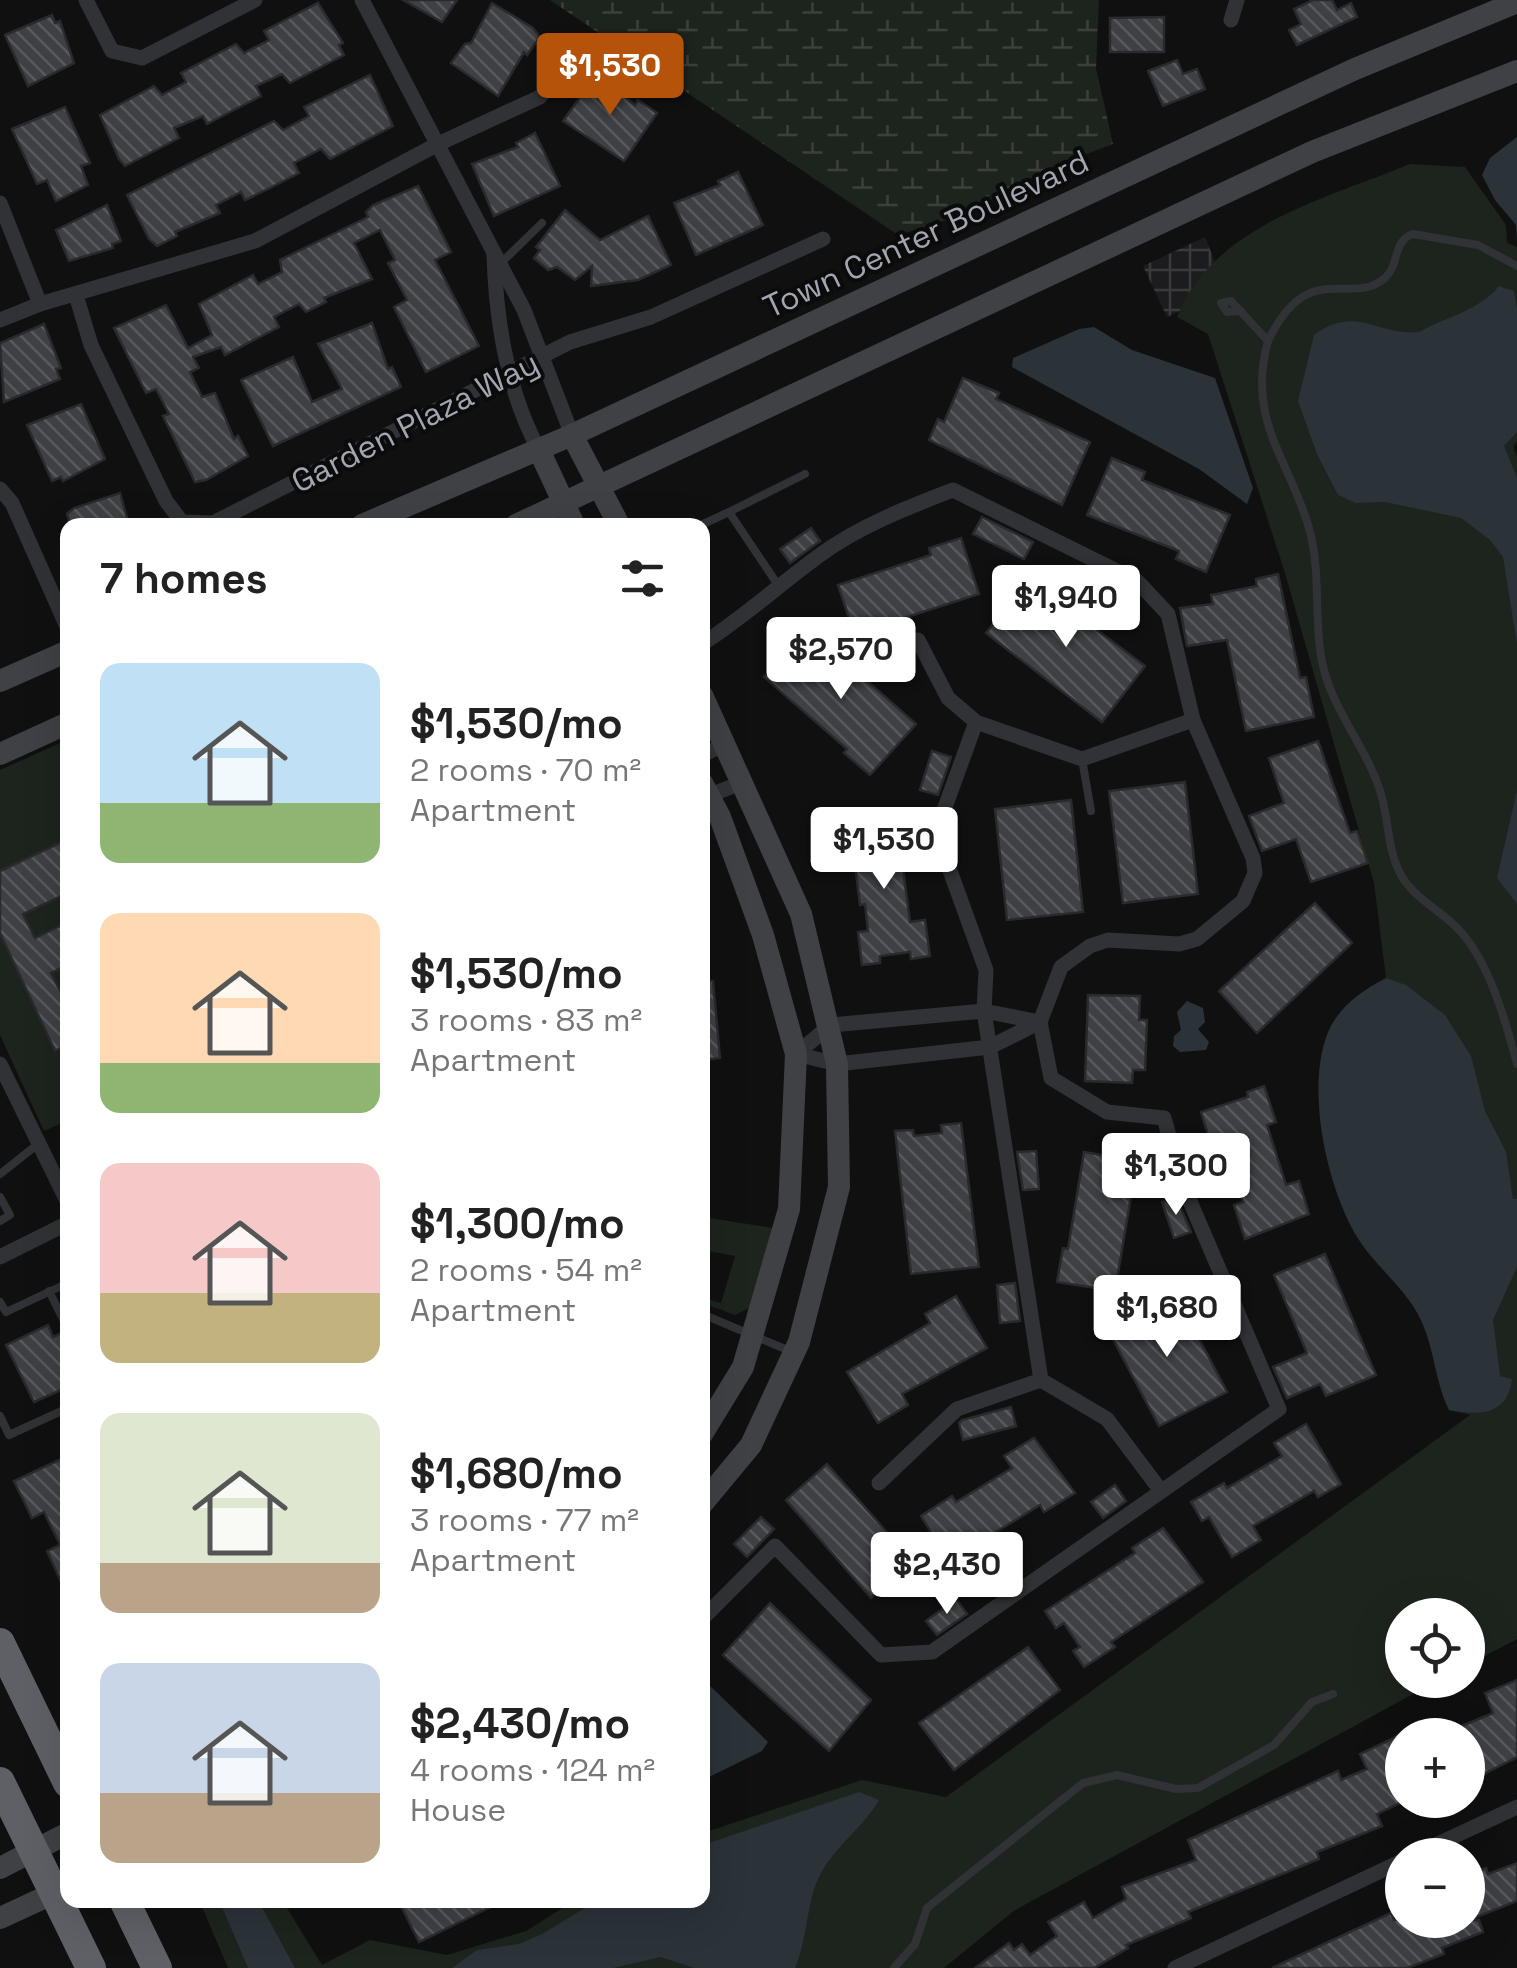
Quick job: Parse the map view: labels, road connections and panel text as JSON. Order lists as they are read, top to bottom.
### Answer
{
  "streets": {
    "main road": ["Town Center Boulevard"],
    "street": ["Garden Plaza Way"]
  },
  "page": {
    "price": [
      "$1,530",
      "$1,940",
      "$2,570",
      "$1,530",
      "$1,300",
      "$1,680",
      "$2,430"
    ],
    "heading": "7 homes",
    "list": [
      {
        "name": "$1,530/mo",
        "note": "2 rooms · 70 m² · Apartment"
      },
      {
        "name": "$1,530/mo",
        "note": "3 rooms · 83 m² · Apartment"
      },
      {
        "name": "$1,300/mo",
        "note": "2 rooms · 54 m² · Apartment"
      },
      {
        "name": "$1,680/mo",
        "note": "3 rooms · 77 m² · Apartment"
      },
      {
        "name": "$2,430/mo",
        "note": "4 rooms · 124 m² · House"
      }
    ],
    "map_buttons": ["+", "−"]
  }
}
